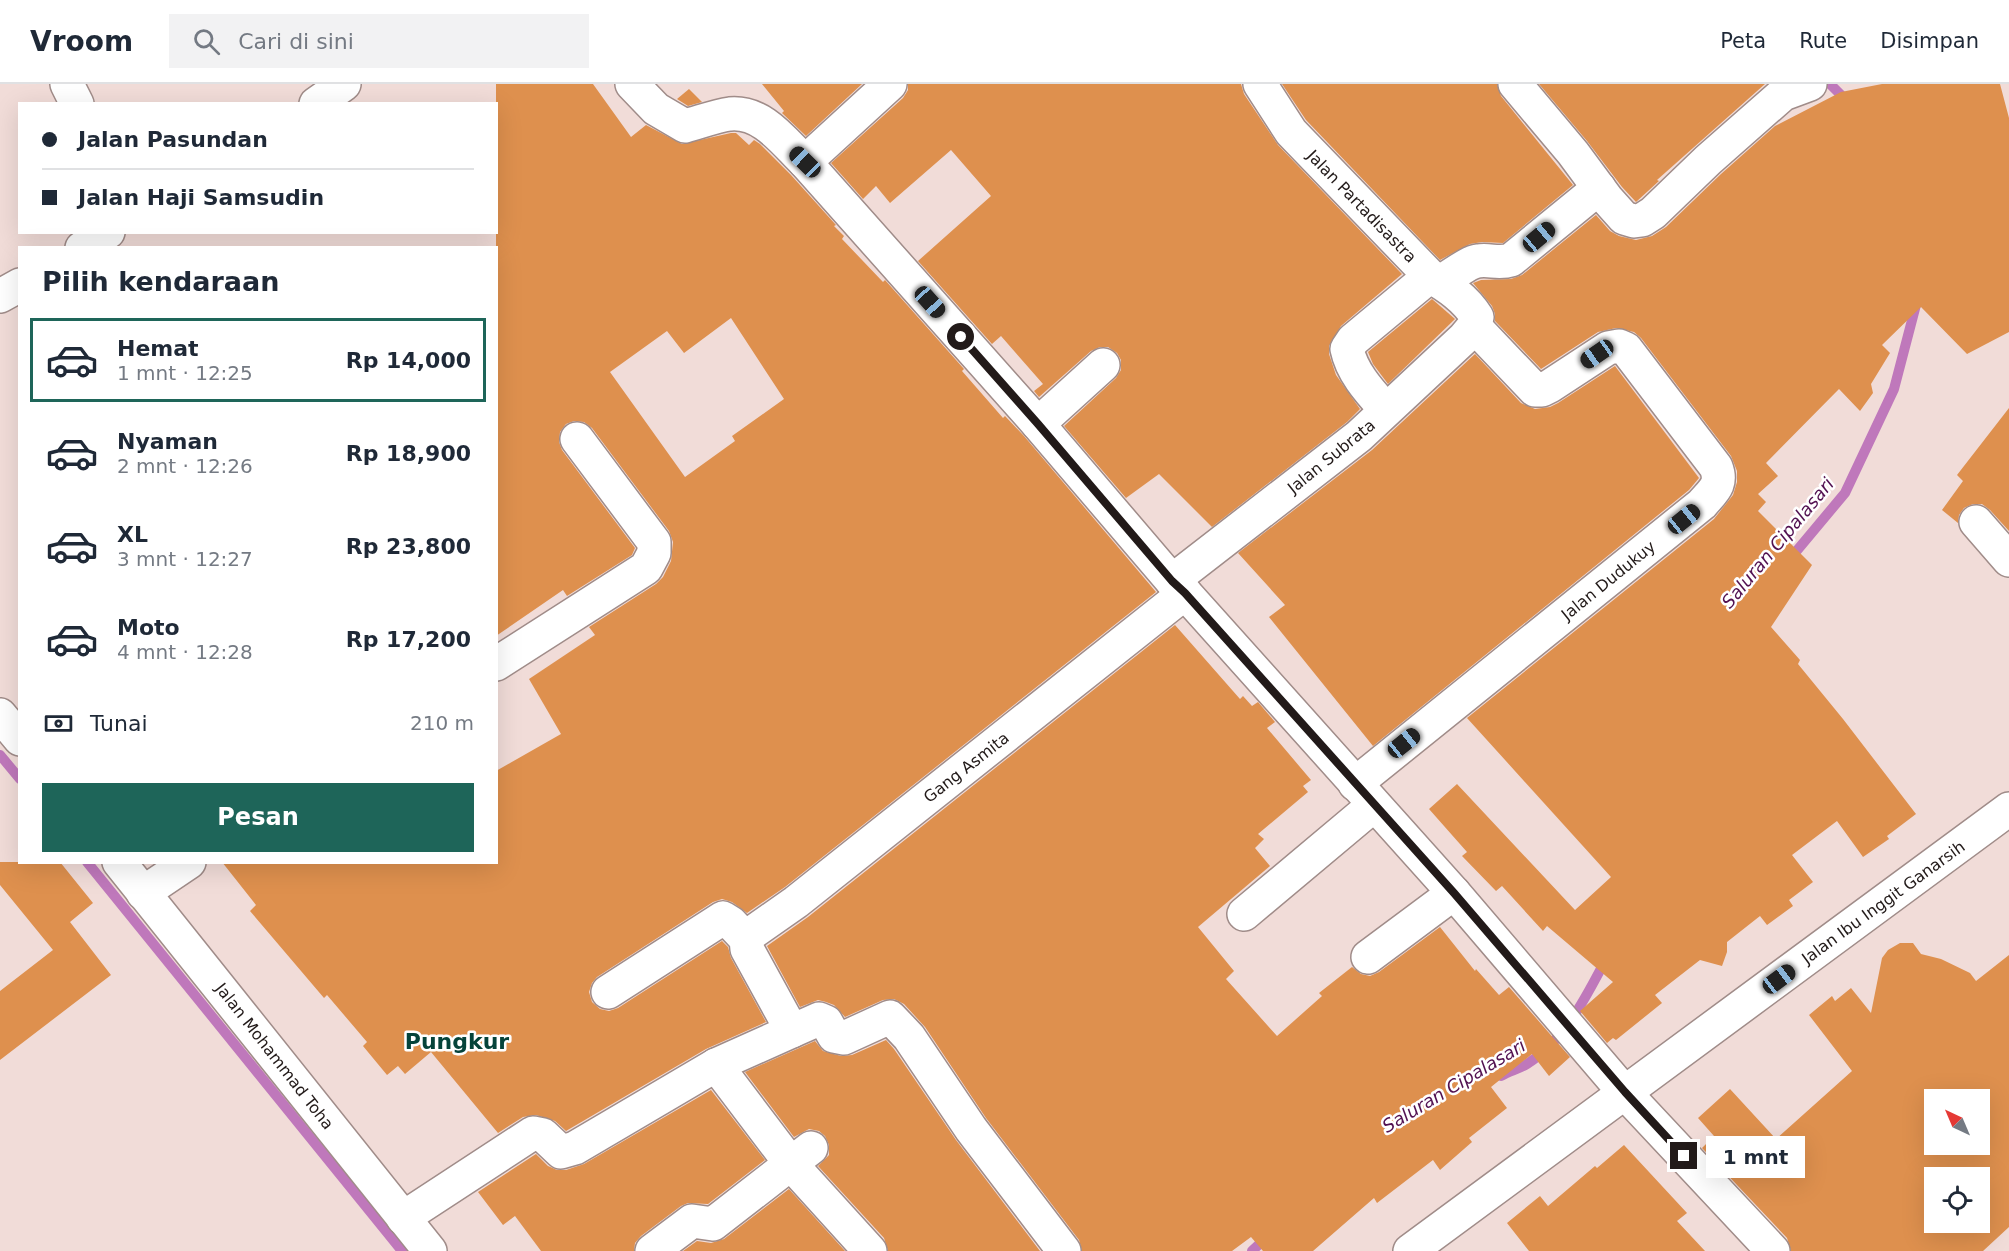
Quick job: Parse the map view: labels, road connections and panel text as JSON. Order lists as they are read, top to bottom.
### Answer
{
  "streets": {
    "street": [
      "Jalan Partadisastra",
      "Jalan Subrata",
      "Jalan Dudukuy",
      "Gang Asmita",
      "Jalan Ibu Inggit Ganarsih",
      "Jalan Mohammad Toha"
    ]
  },
  "crossings": [
    ["Jalan Partadisastra", "Jalan Subrata"],
    ["Jalan Partadisastra", "Jalan Dudukuy"],
    ["Jalan Subrata", "Jalan Dudukuy"],
    ["Jalan Subrata", "Gang Asmita"]
  ],
  "districts": ["Pungkur"],
  "water": ["Saluran Cipalasari"],
  "north": "top left",
  "page": {
    "header": "Vroom",
    "search": "Cari di sini",
    "nav": ["Peta", "Rute", "Disimpan"],
    "banner": ["Jalan Pasundan", "Jalan Haji Samsudin"],
    "heading": "Pilih kendaraan",
    "list": [
      {
        "name": "Hemat",
        "note": "1 mnt · 12:25",
        "value": "Rp 14,000"
      },
      {
        "name": "Nyaman",
        "note": "2 mnt · 12:26",
        "value": "Rp 18,900"
      },
      {
        "name": "XL",
        "note": "3 mnt · 12:27",
        "value": "Rp 23,800"
      },
      {
        "name": "Moto",
        "note": "4 mnt · 12:28",
        "value": "Rp 17,200"
      }
    ],
    "pay": ["Tunai", "210 m"],
    "buttons": "Pesan",
    "bubble": "1 mnt"
  }
}
